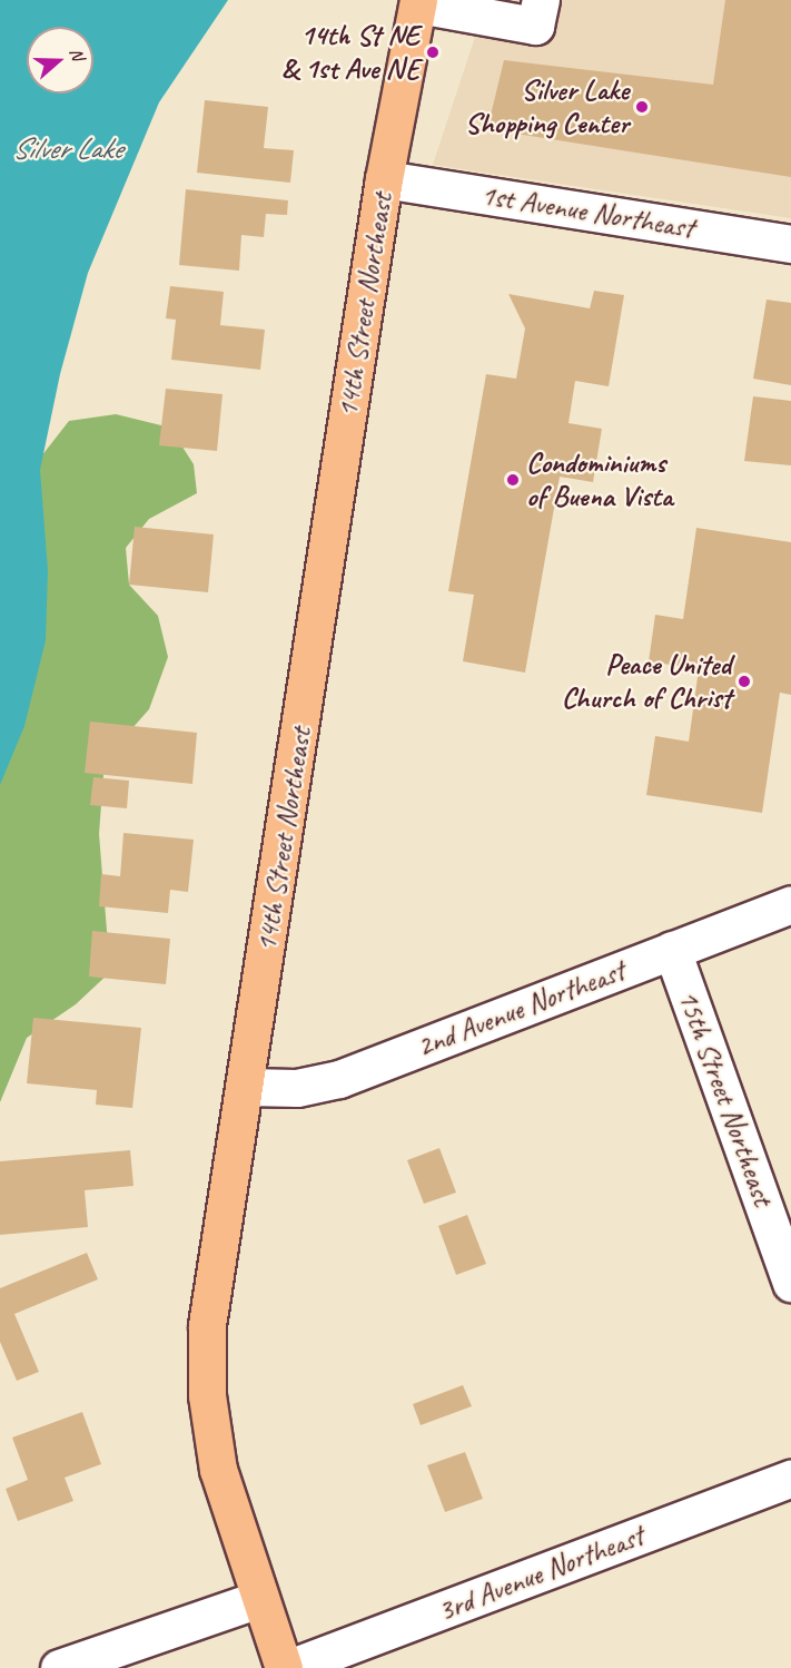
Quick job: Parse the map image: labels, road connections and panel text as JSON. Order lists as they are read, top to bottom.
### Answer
{
  "streets": {
    "main road": ["14th Street Northeast"],
    "street": [
      "1st Avenue Northeast",
      "2nd Avenue Northeast",
      "15th Street Northeast",
      "3rd Avenue Northeast"
    ]
  },
  "crossings": [
    ["1st Avenue Northeast", "14th Street Northeast"],
    ["14th Street Northeast", "2nd Avenue Northeast"],
    ["2nd Avenue Northeast", "15th Street Northeast"]
  ],
  "water": ["Silver Lake"],
  "places": [
    "14th St NE & 1st Ave NE",
    "Silver Lake Shopping Center",
    "Condominiums of Buena Vista",
    "Peace United Church of Christ"
  ],
  "north": "right"
}
